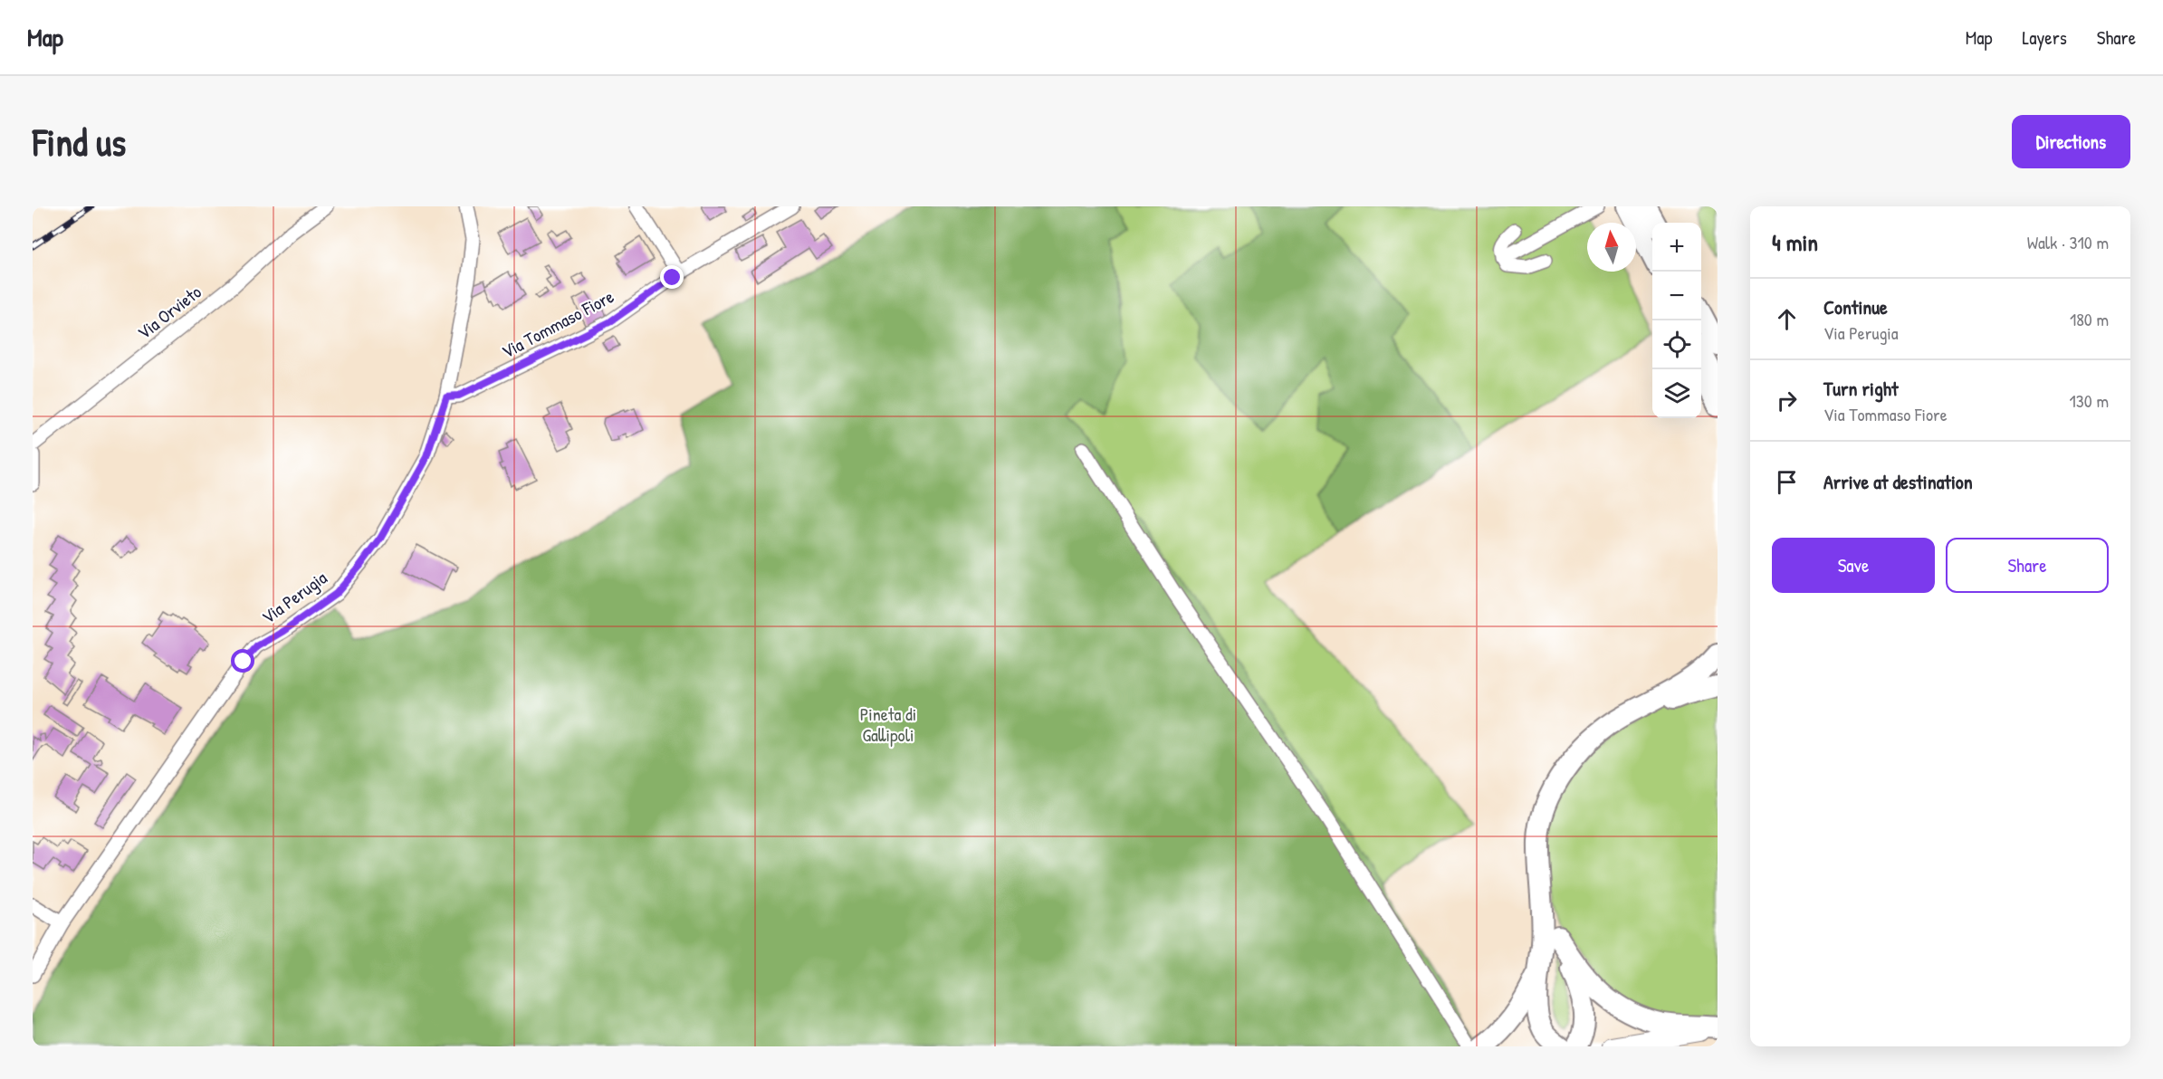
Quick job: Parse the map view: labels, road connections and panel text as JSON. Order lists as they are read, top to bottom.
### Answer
{
  "streets": {
    "street": ["Via Orvieto", "Via Tommaso Fiore", "Via Perugia"]
  },
  "crossings": [
    ["Via Tommaso Fiore", "Via Perugia"]
  ],
  "parks": ["Pineta di Gallipoli"],
  "north": "top",
  "page": {
    "header": "Map",
    "nav": ["Map", "Layers", "Share"],
    "buttons": [
      "Directions",
      ["Save", "Share"]
    ],
    "title": "Find us",
    "heading": ["4 min", "Walk · 310 m"],
    "map_buttons": ["+", "−"],
    "list": [
      ["Continue", "Via Perugia", "180 m"],
      ["Turn right", "Via Tommaso Fiore", "130 m"],
      "Arrive at destination"
    ]
  }
}
